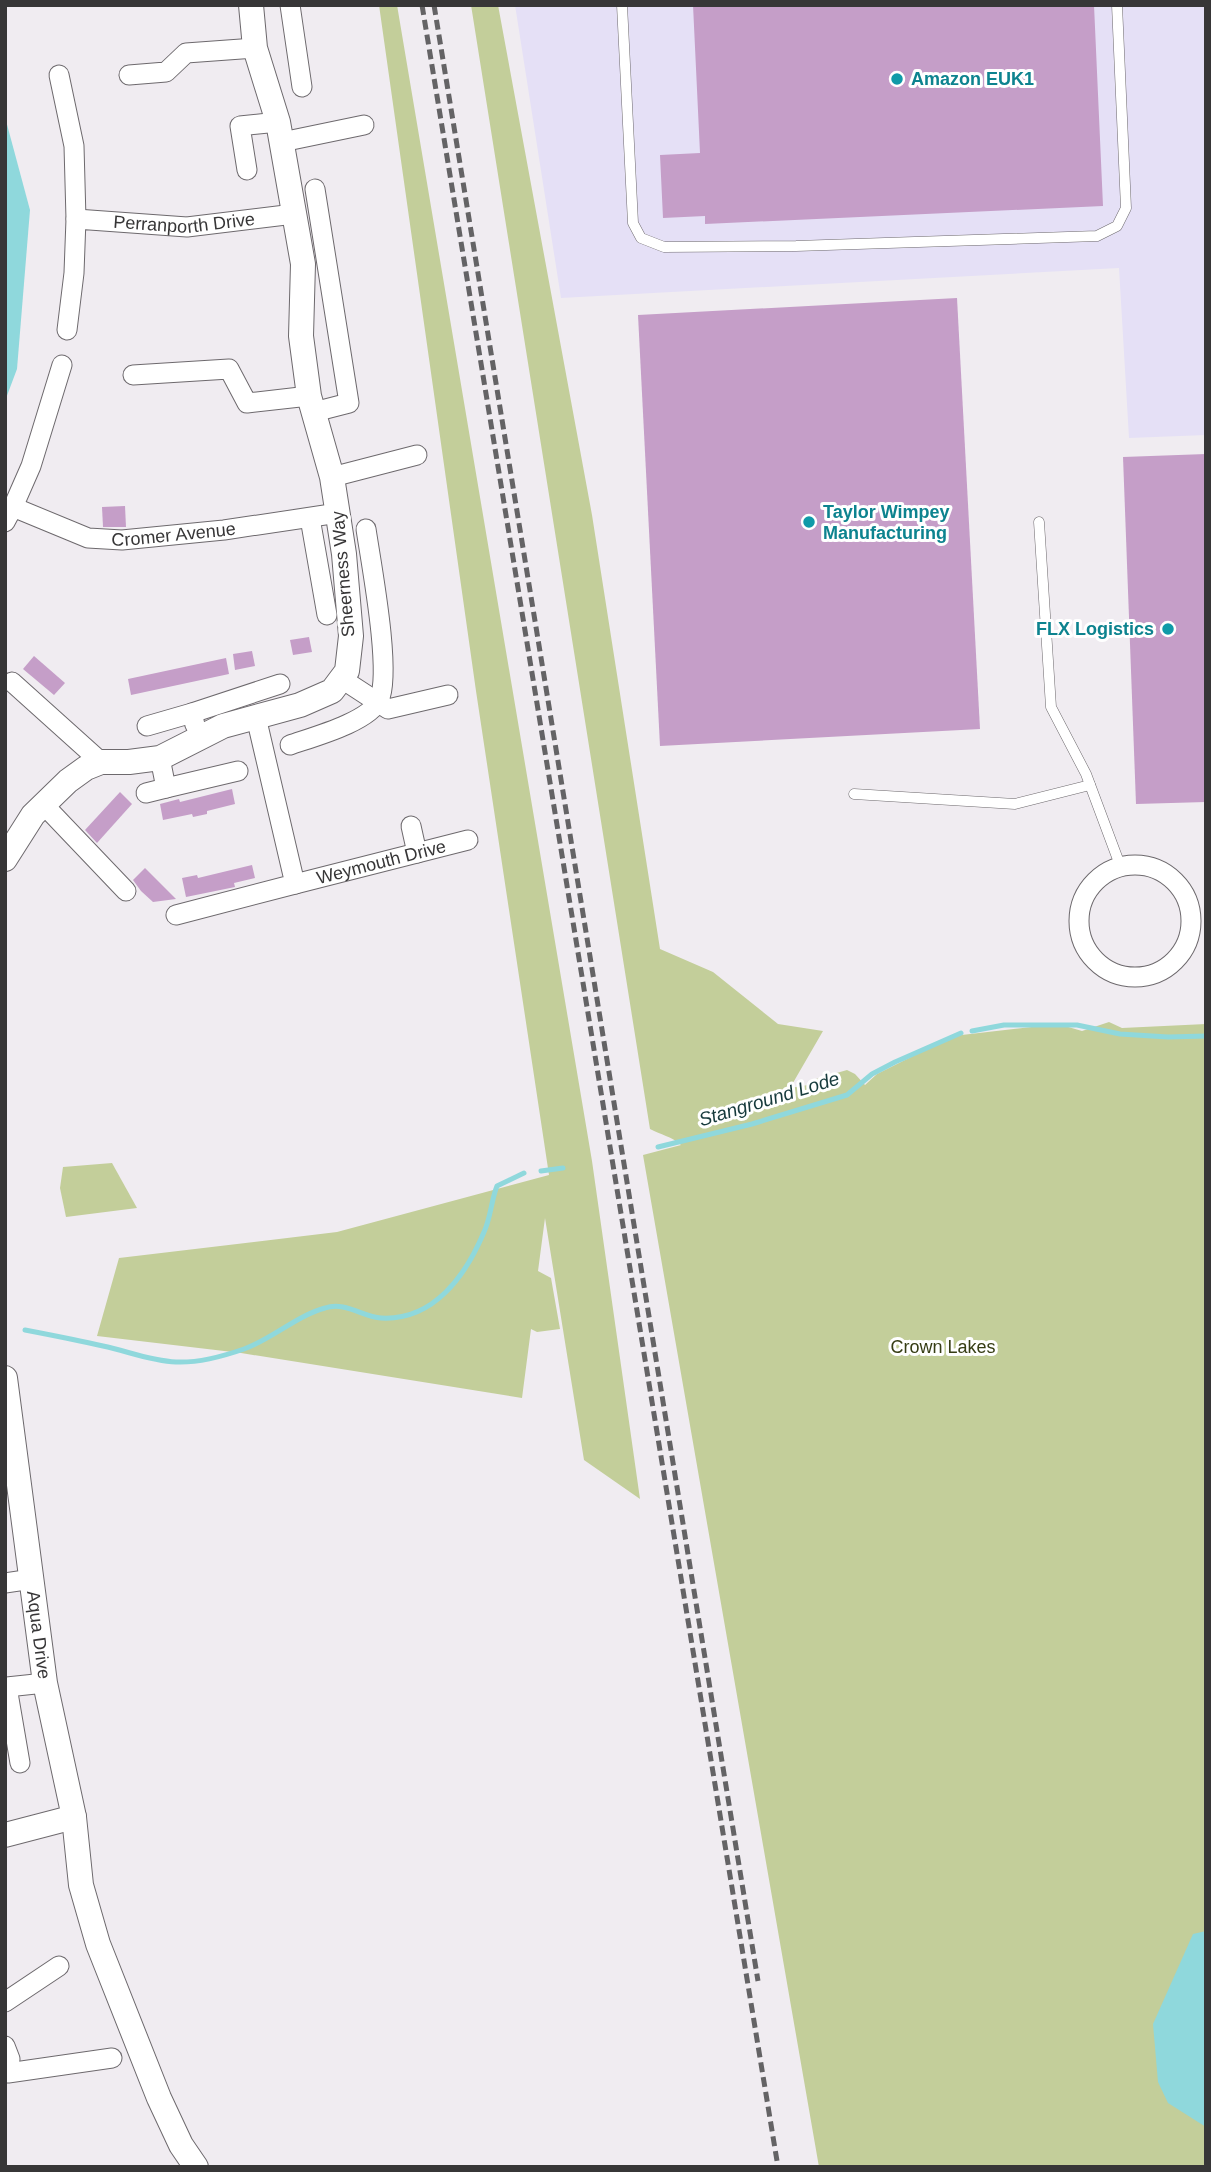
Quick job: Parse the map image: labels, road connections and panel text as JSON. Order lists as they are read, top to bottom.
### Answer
{
  "streets": {
    "street": [
      "Perranporth Drive",
      "Cromer Avenue",
      "Sheerness Way",
      "Weymouth Drive",
      "Aqua Drive"
    ]
  },
  "crossings": [
    ["Perranporth Drive", "Sheerness Way"],
    ["Cromer Avenue", "Sheerness Way"]
  ],
  "water": ["Stanground Lode"],
  "parks": ["Crown Lakes"],
  "places": ["Amazon EUK1", "Taylor Wimpey Manufacturing", "FLX Logistics"]
}
